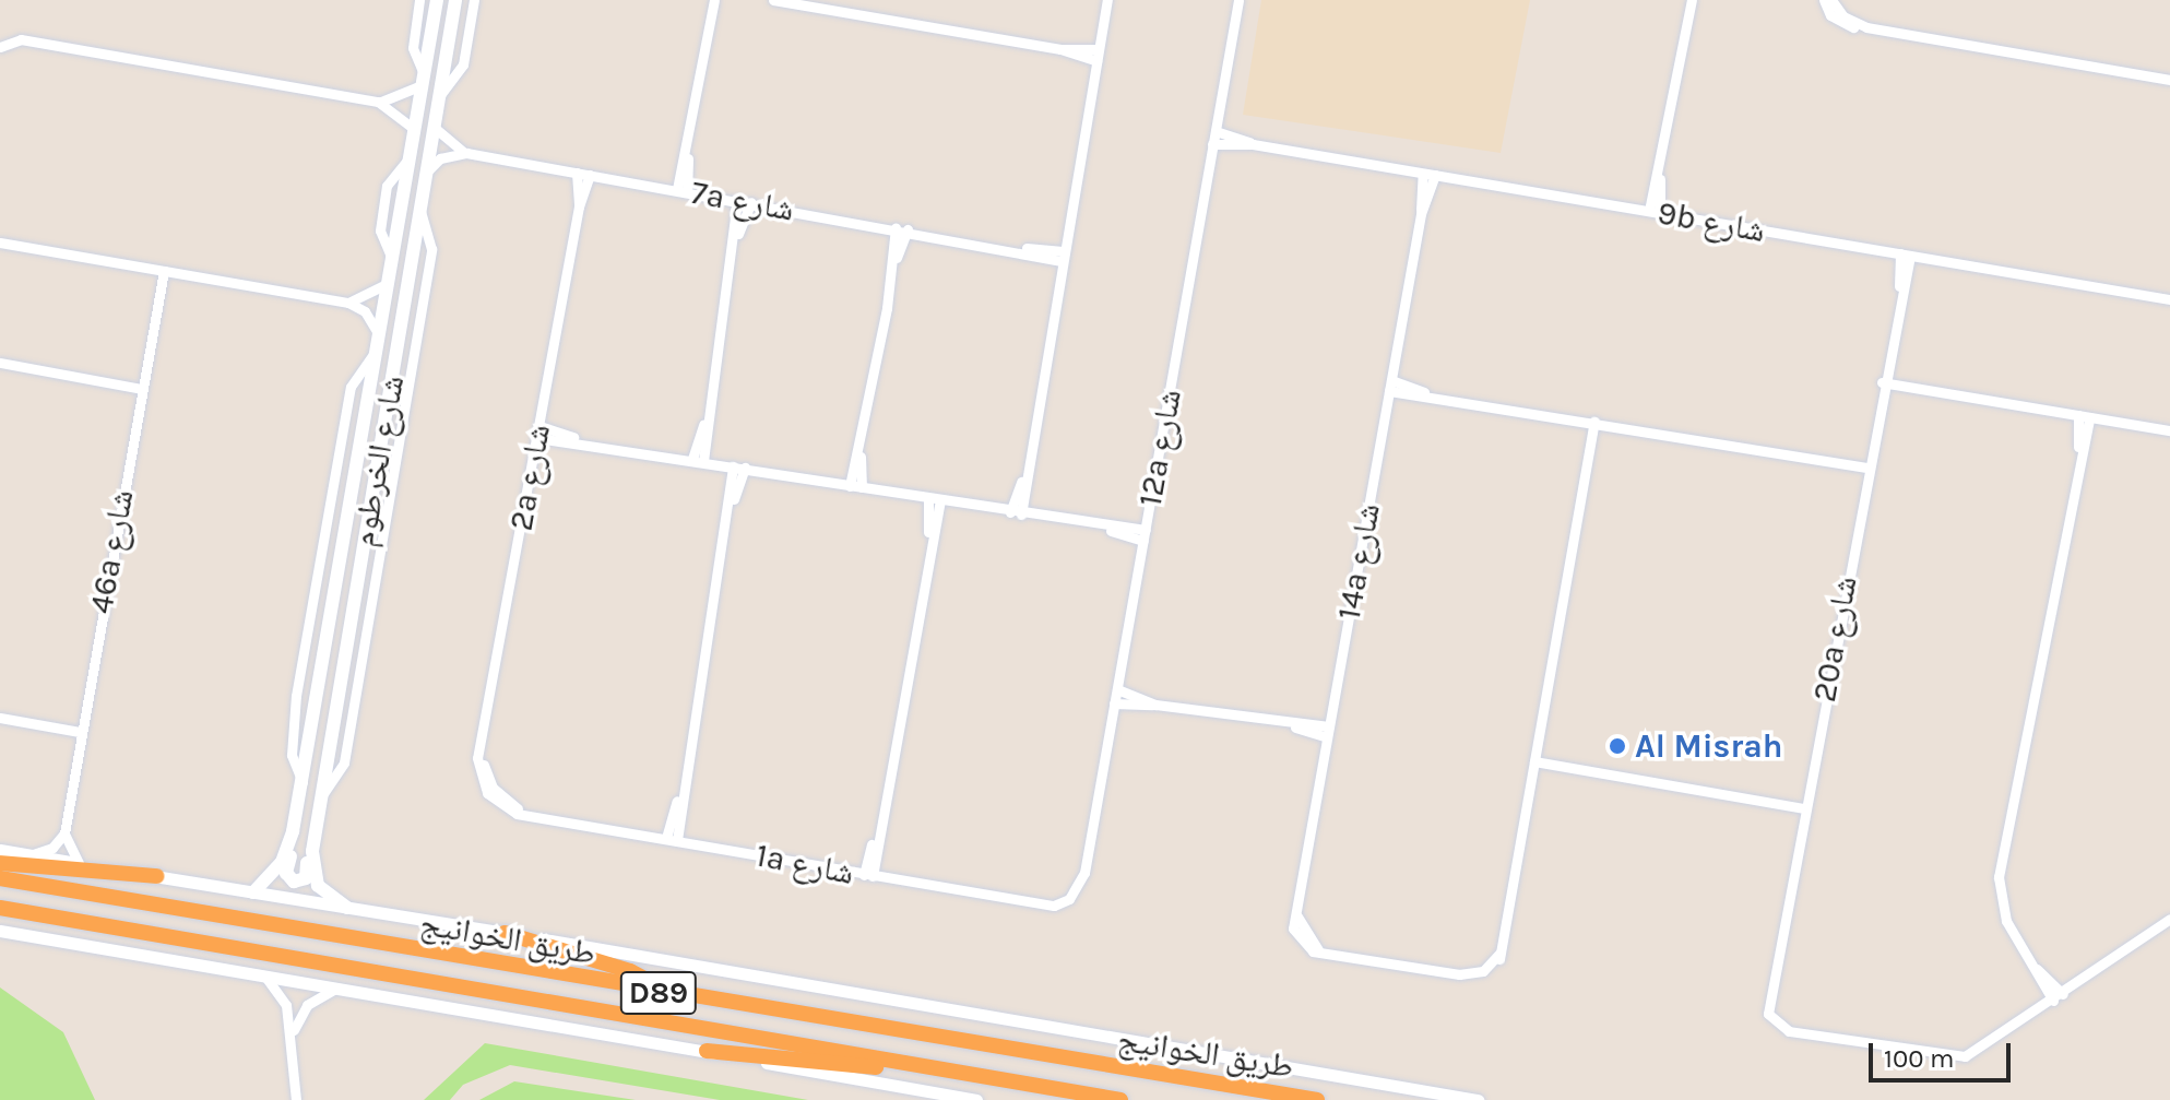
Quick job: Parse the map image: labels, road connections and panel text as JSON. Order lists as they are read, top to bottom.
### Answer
{
  "streets": {
    "highway": ["طريق الخوانيج", "D89"],
    "main road": ["شارع الخرطوم"],
    "street": [
      "7a شارع",
      "9b شارع",
      "12a شارع",
      "2a شارع",
      "46a شارع",
      "14a شارع",
      "20a شارع",
      "1a شارع"
    ]
  },
  "crossings": [
    ["7a شارع", "شارع الخرطوم"],
    ["7a شارع", "2a شارع"],
    ["9b شارع", "12a شارع"],
    ["9b شارع", "14a شارع"],
    ["9b شارع", "20a شارع"],
    ["12a شارع", "1a شارع"],
    ["2a شارع", "1a شارع"]
  ],
  "places": ["Al Misrah"],
  "scale_bar": "100 m"
}
